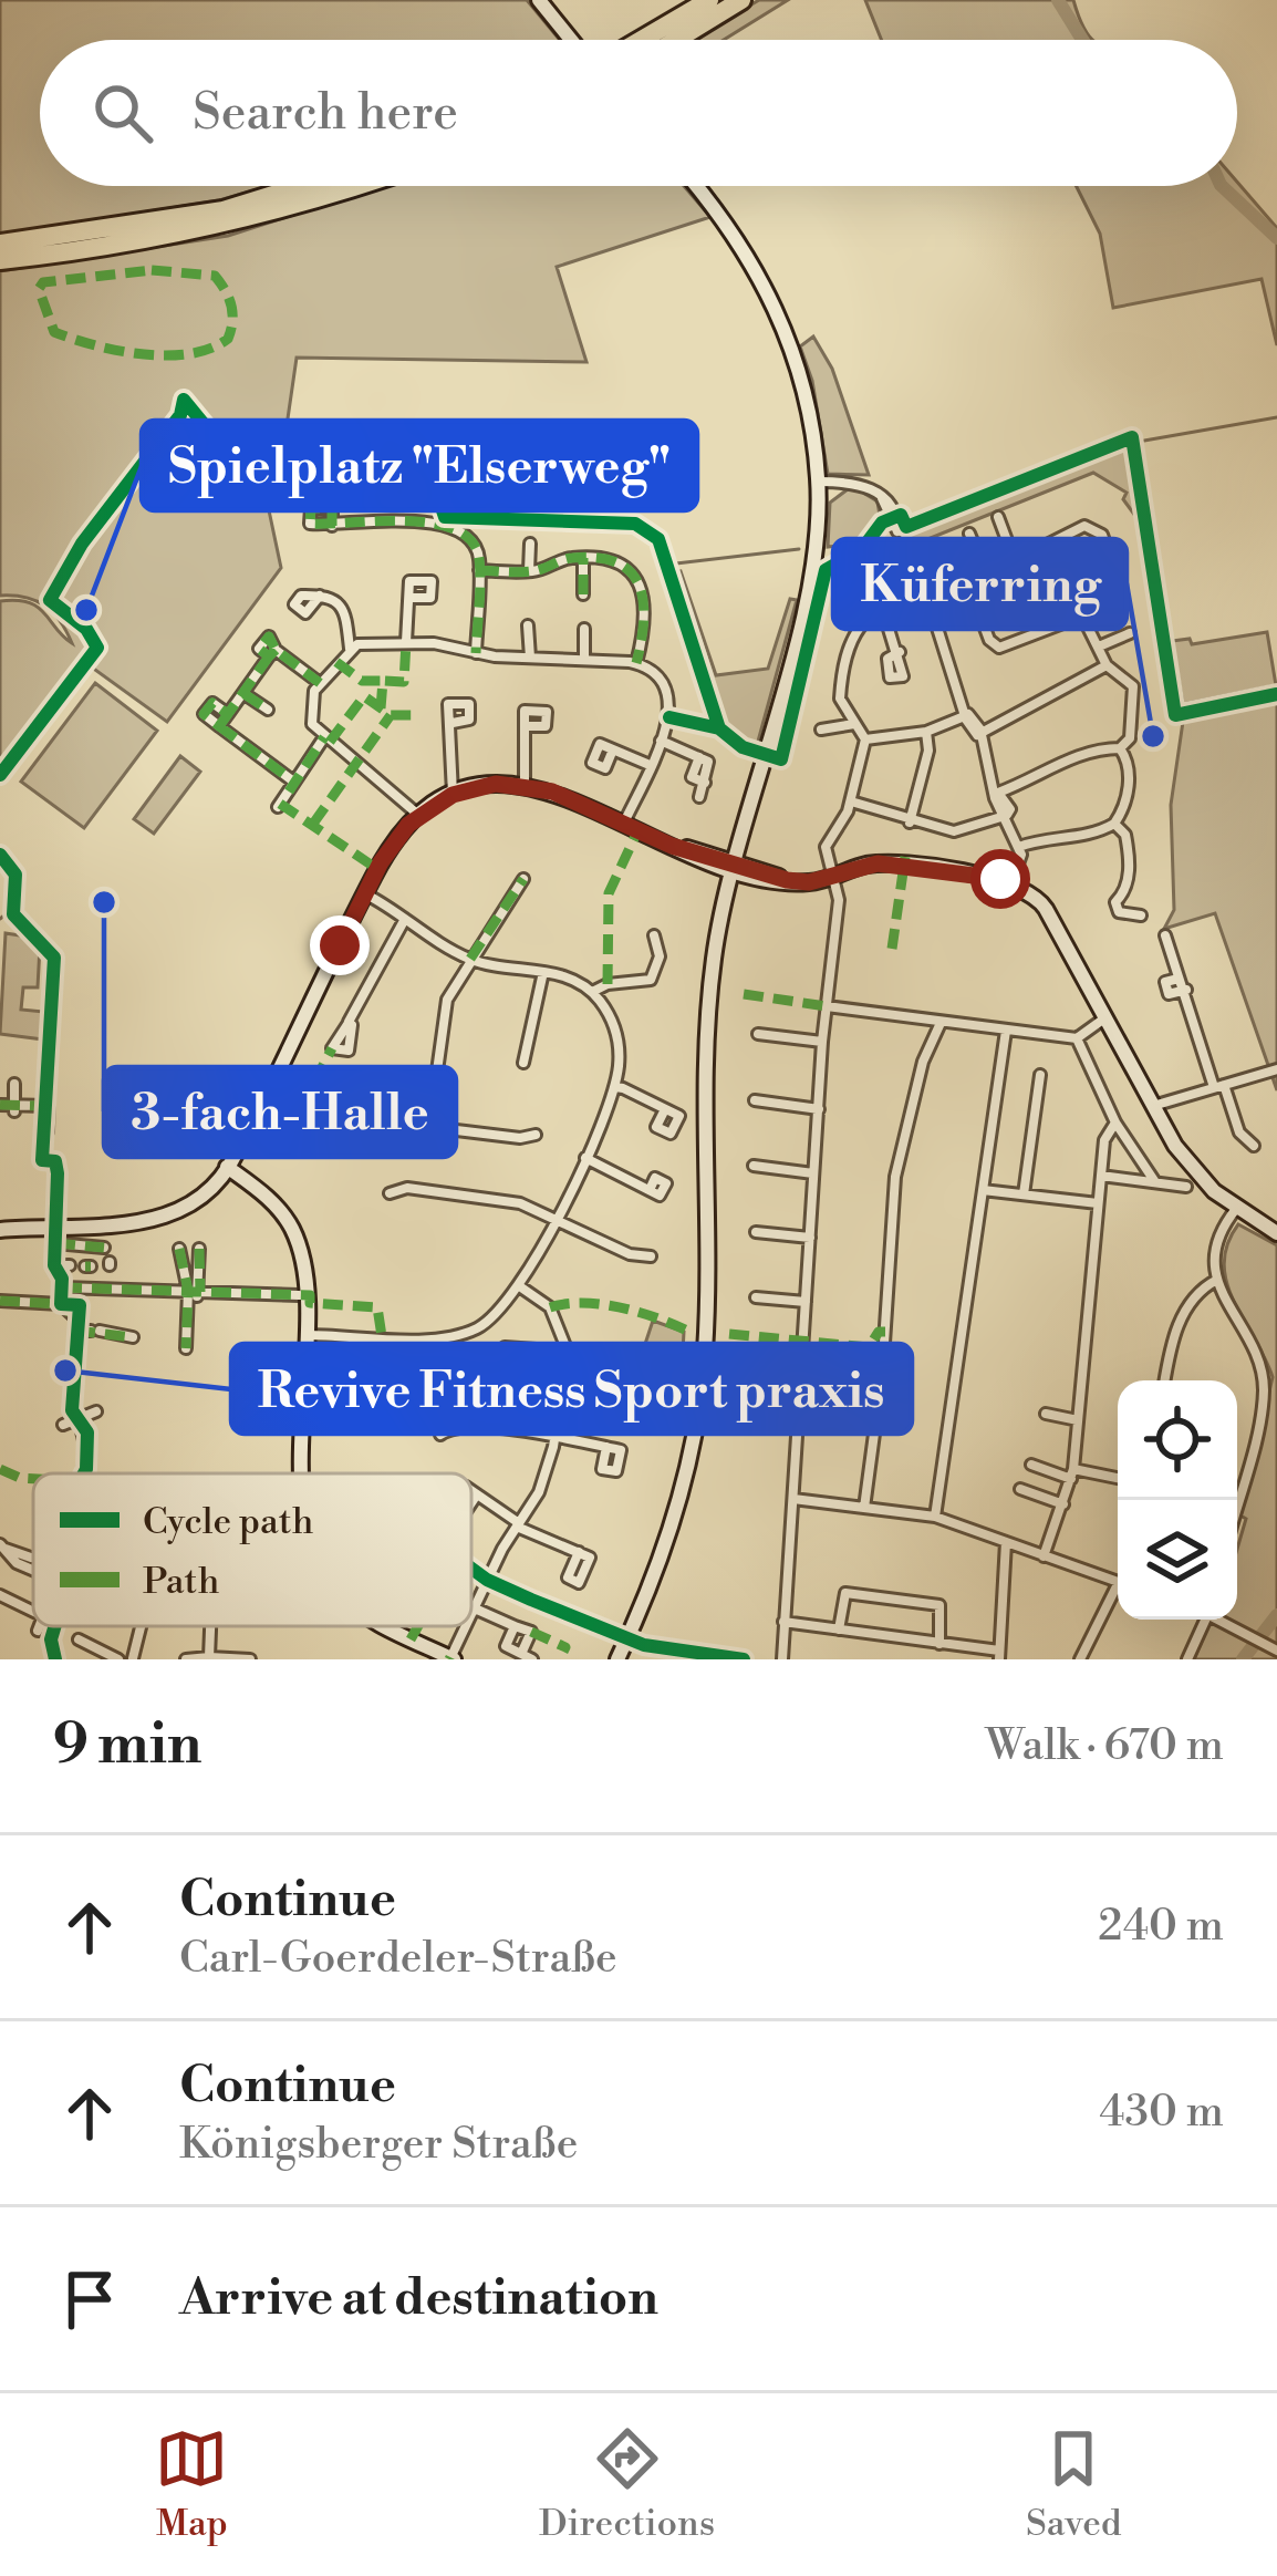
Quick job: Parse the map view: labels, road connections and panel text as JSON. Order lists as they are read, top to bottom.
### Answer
{
  "places": [
    "Spielplatz \"Elserweg\"",
    "Küferring",
    "3-fach-Halle",
    "Revive Fitness Sport praxis"
  ],
  "legend": ["Cycle path", "Path"],
  "page": {
    "search": "Search here",
    "heading": ["9 min", "Walk · 670 m"],
    "list": [
      ["Continue", "Carl-Goerdeler-Straße", "240 m"],
      ["Continue", "Königsberger Straße", "430 m"],
      "Arrive at destination"
    ],
    "nav": ["Map", "Directions", "Saved"]
  }
}
